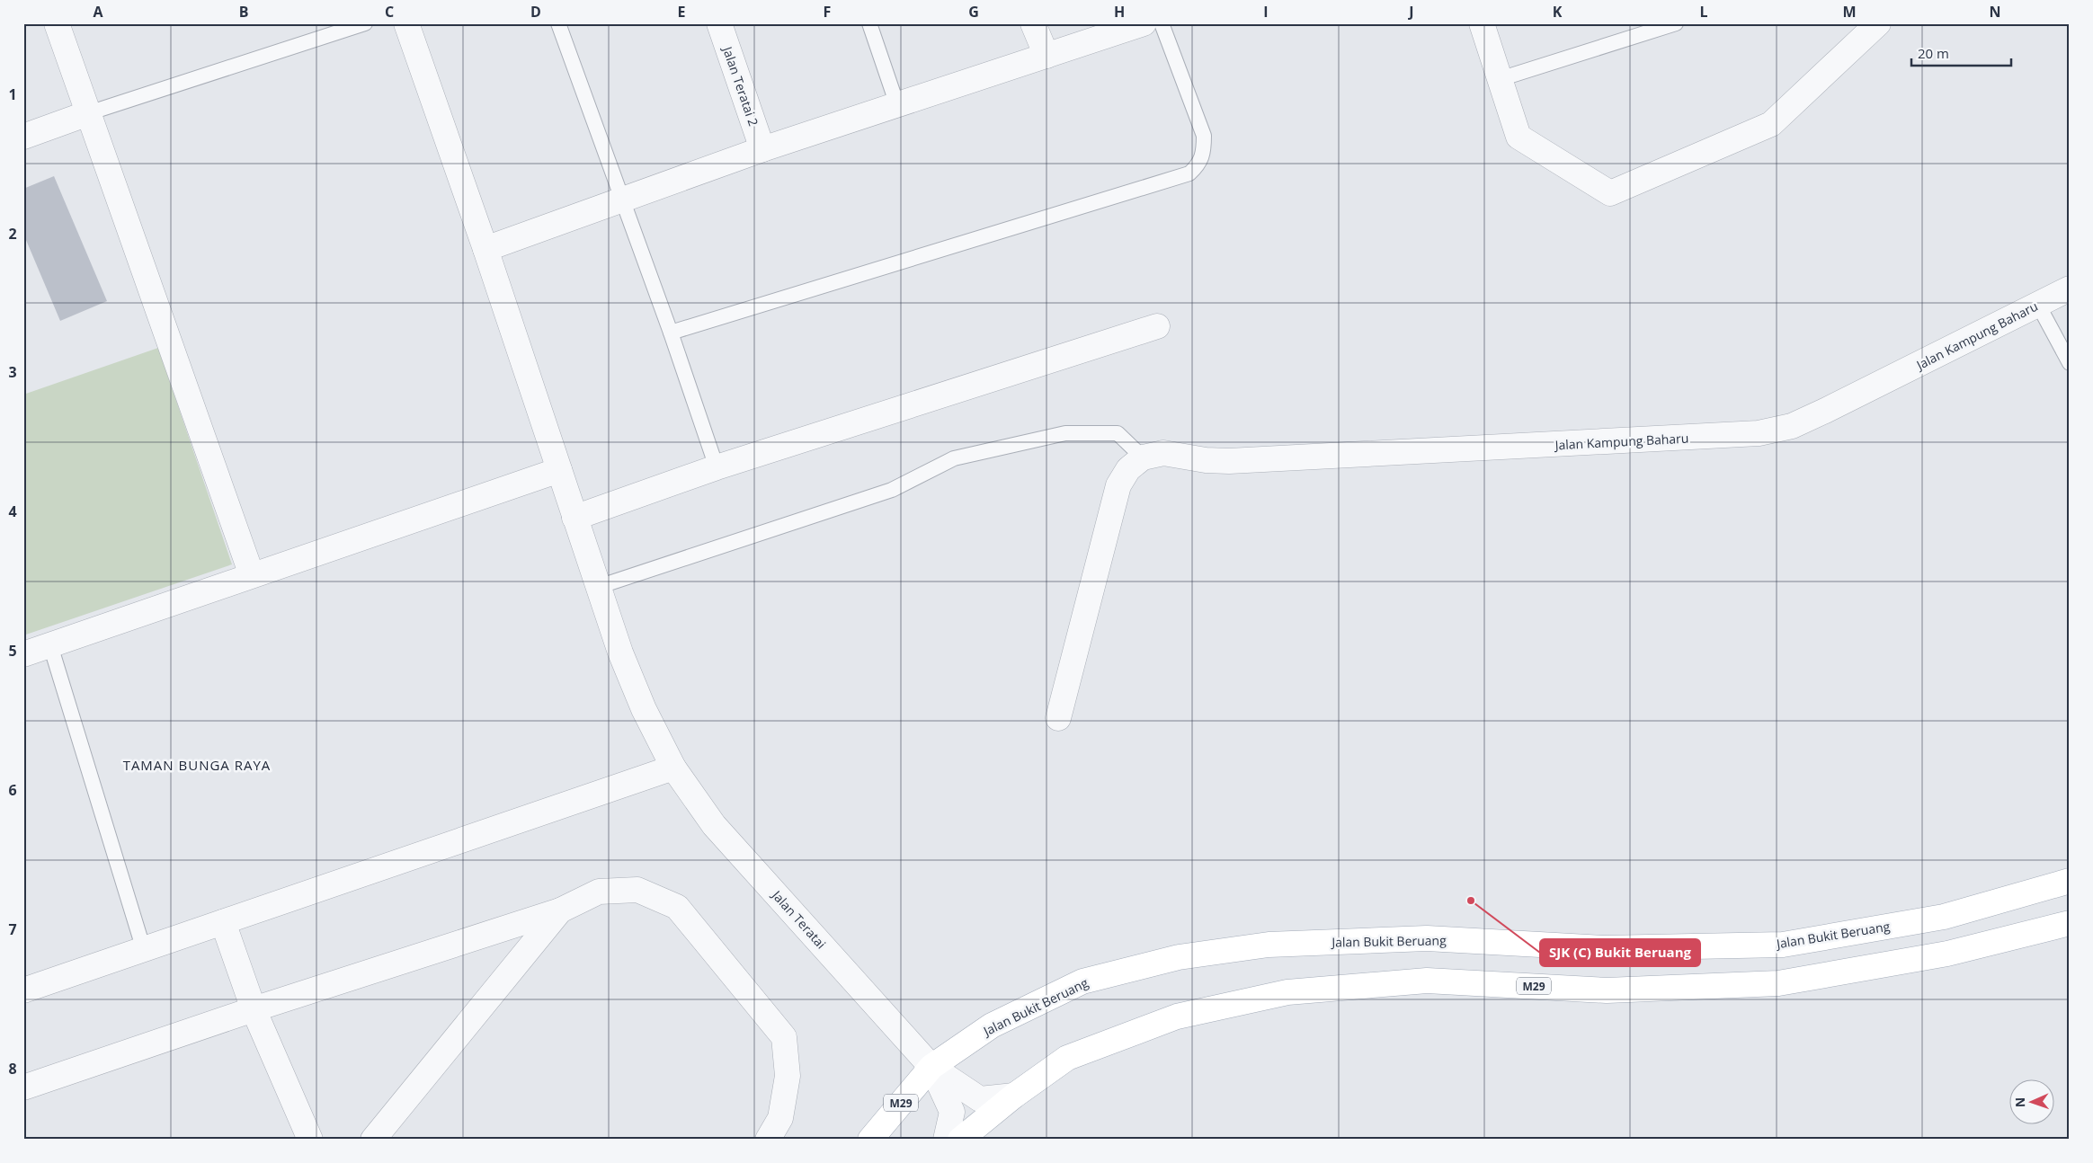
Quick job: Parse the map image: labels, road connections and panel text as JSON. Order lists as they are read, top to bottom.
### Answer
{
  "streets": {
    "main road": ["Jalan Bukit Beruang", "M29"],
    "street": ["Jalan Teratai 2", "Jalan Kampung Baharu", "Jalan Teratai"]
  },
  "crossings": [
    ["Jalan Teratai", "Jalan Bukit Beruang"]
  ],
  "districts": ["TAMAN BUNGA RAYA"],
  "places": ["SJK (C) Bukit Beruang"],
  "scale_bar": "20 m",
  "north": "left",
  "grid": {
    "columns": [
      "A",
      "B",
      "C",
      "D",
      "E",
      "F",
      "G",
      "H",
      "I",
      "J",
      "K",
      "L",
      "M",
      "N"
    ],
    "rows": [
      "1",
      "2",
      "3",
      "4",
      "5",
      "6",
      "7",
      "8"
    ]
  }
}
